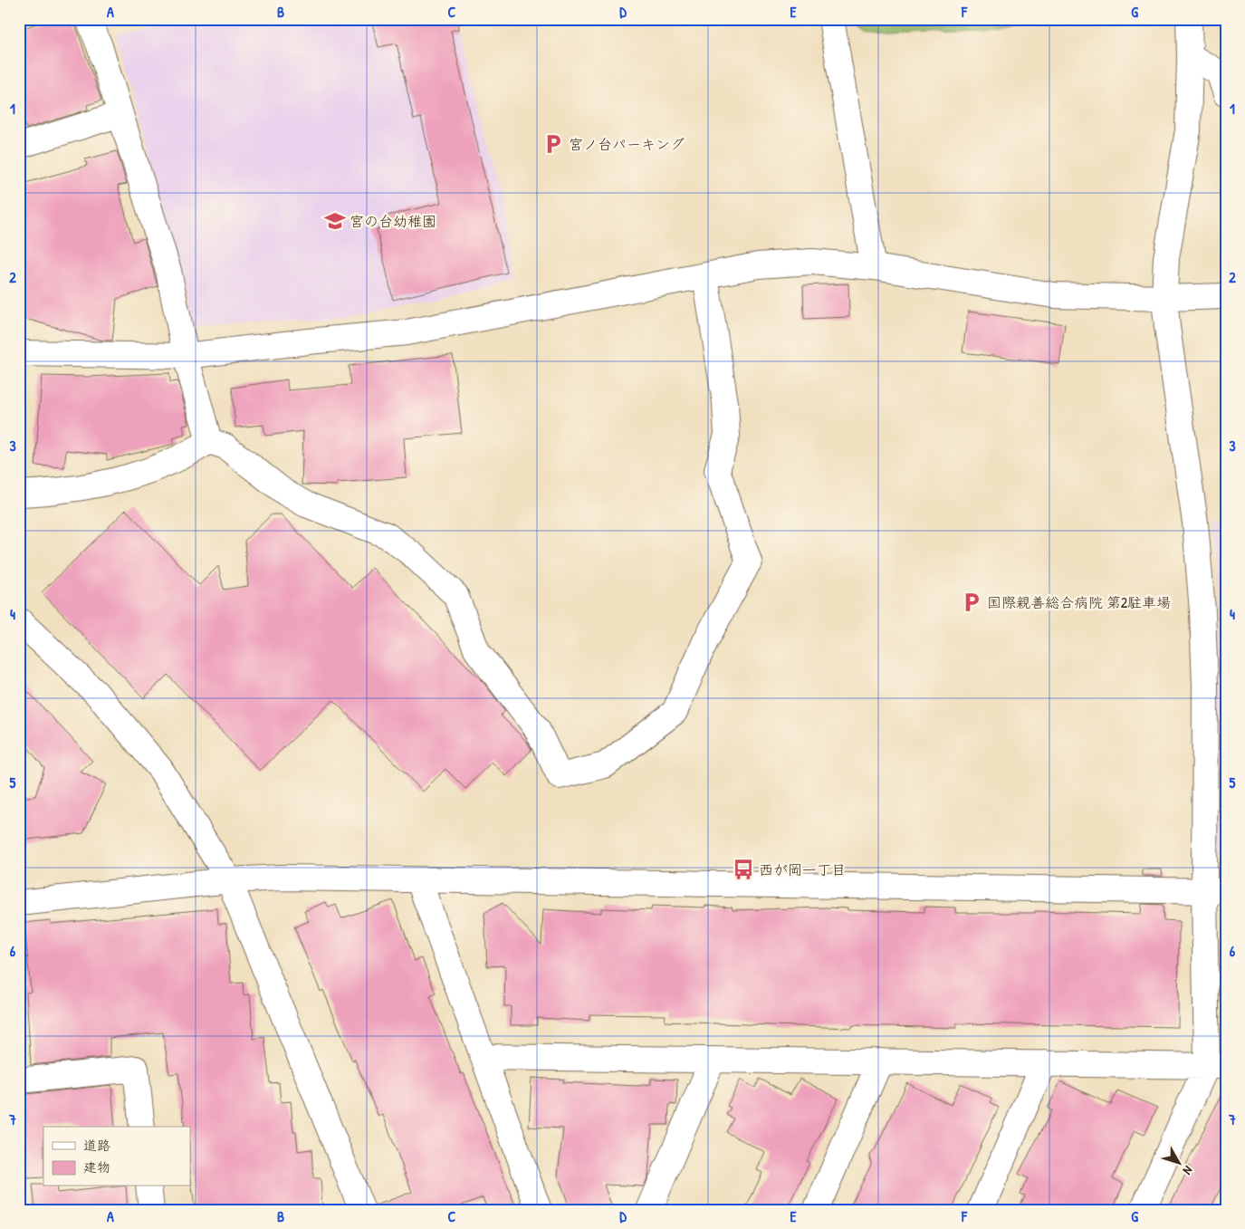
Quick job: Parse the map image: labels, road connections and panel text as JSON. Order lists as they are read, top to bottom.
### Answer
{
  "places": {
    "parking": ["宮ノ台パーキング", "国際親善総合病院 第2駐車場"],
    "school or university": ["宮の台幼稚園"],
    "bus stop": ["西が岡一丁目"]
  },
  "legend": ["道路", "建物"],
  "north": "bottom right",
  "grid": {
    "columns": [
      "A",
      "B",
      "C",
      "D",
      "E",
      "F",
      "G"
    ],
    "rows": [
      "1",
      "2",
      "3",
      "4",
      "5",
      "6",
      "7"
    ]
  }
}
